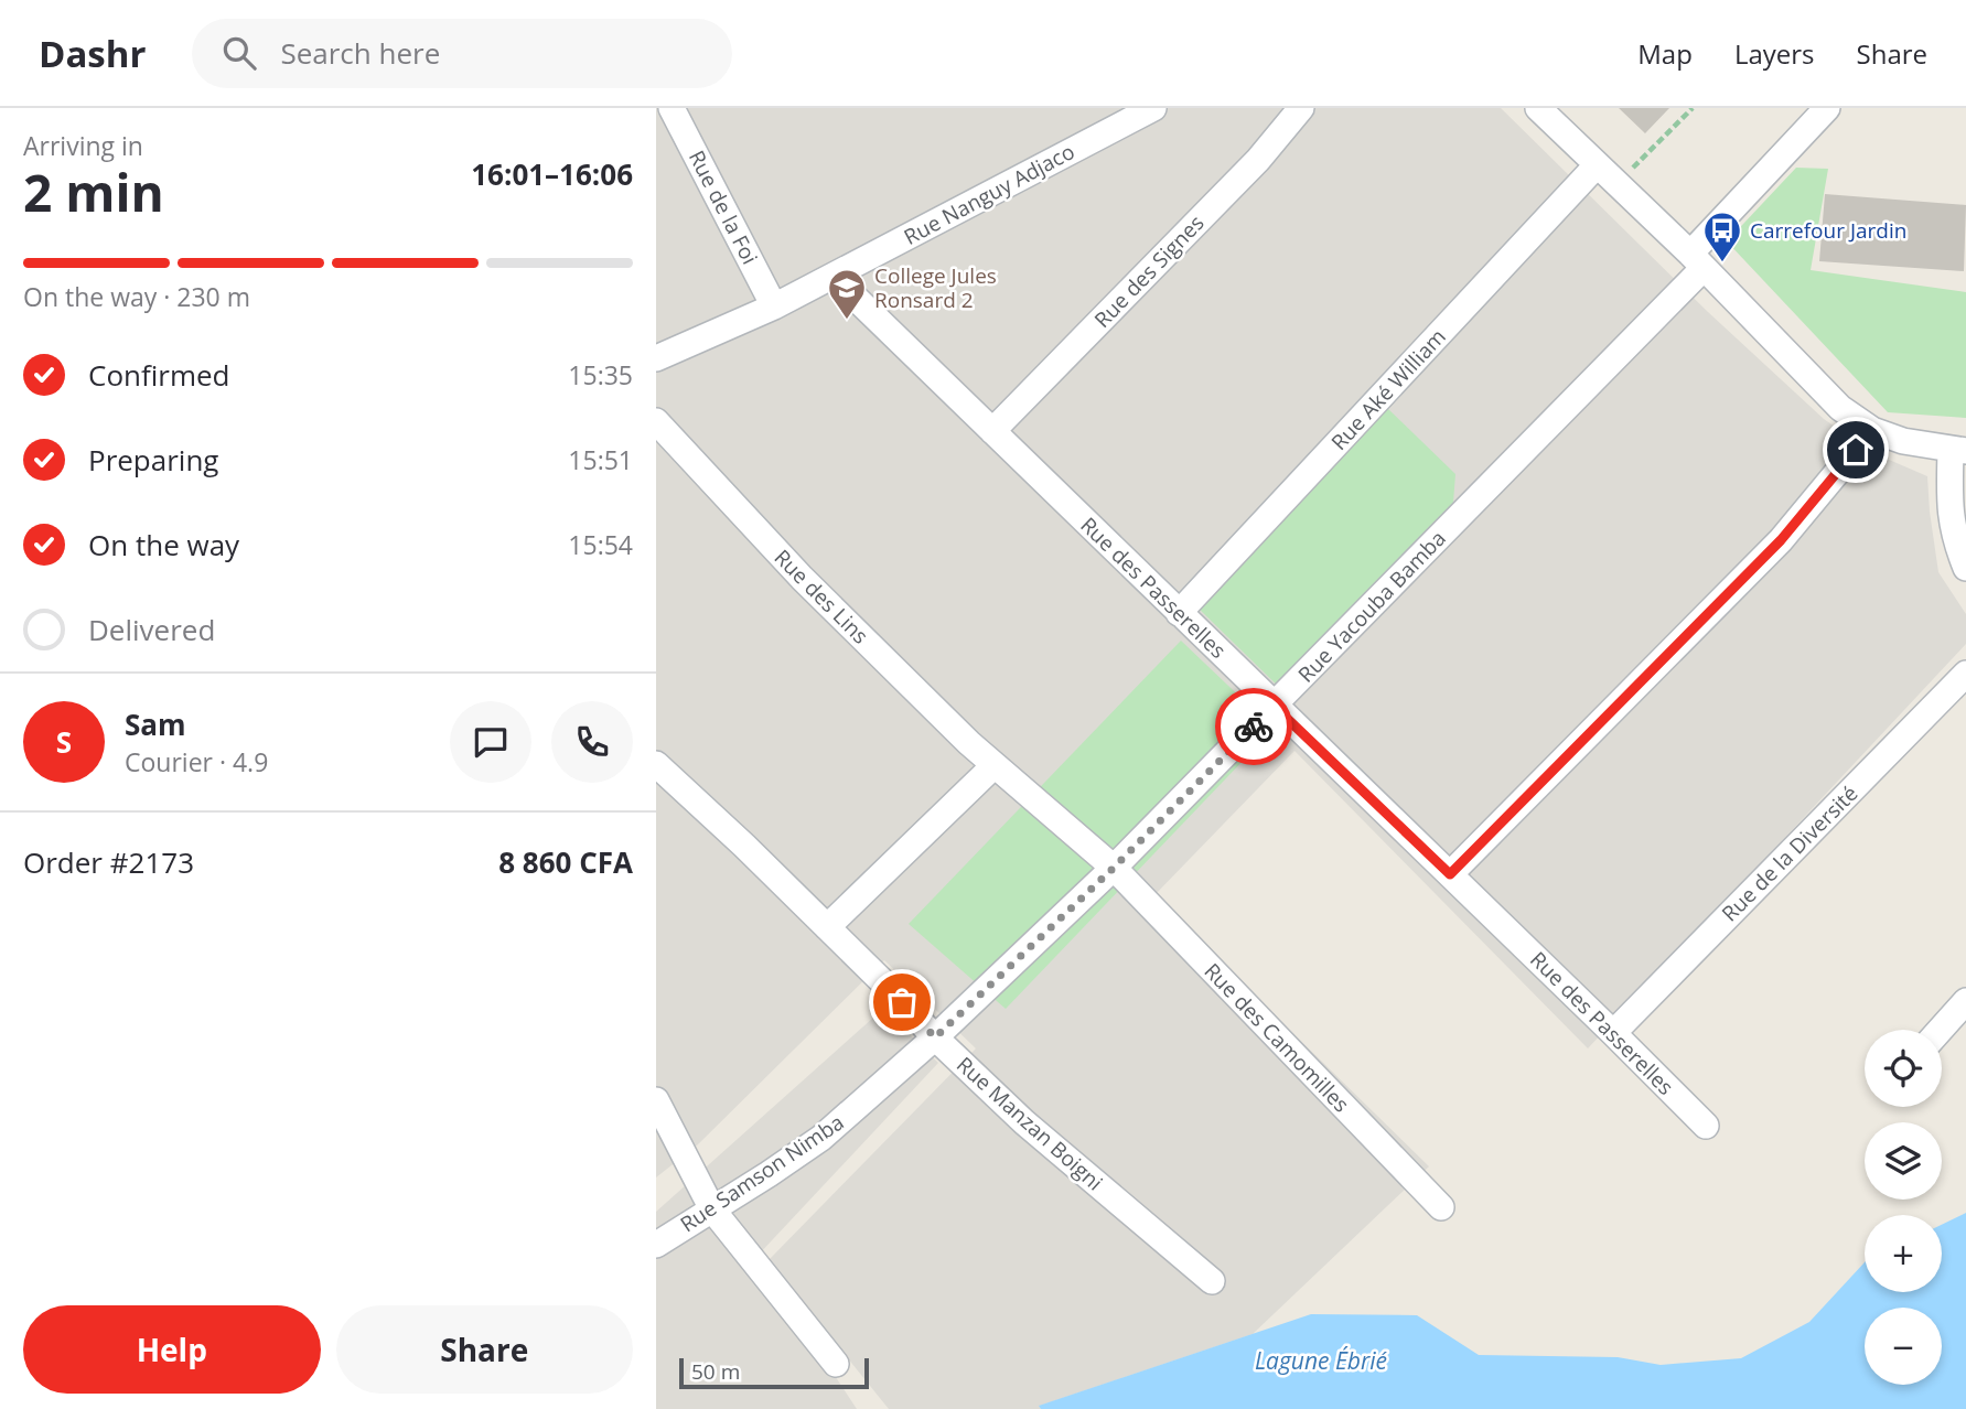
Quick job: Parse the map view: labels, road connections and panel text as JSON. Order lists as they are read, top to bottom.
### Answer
{
  "streets": {
    "street": [
      "Rue Nanguy Adjaco",
      "Rue de la Foi",
      "Rue des Signes",
      "Rue Aké William",
      "Rue des Passerelles",
      "Rue des Lins",
      "Rue Yacouba Bamba",
      "Rue de la Diversité",
      "Rue des Camomilles",
      "Rue Manzan Boigni",
      "Rue Samson Nimba"
    ]
  },
  "crossings": [
    ["Rue Nanguy Adjaco", "Rue de la Foi"],
    ["Rue Nanguy Adjaco", "Rue des Passerelles"],
    ["Rue des Signes", "Rue des Passerelles"],
    ["Rue Aké William", "Rue des Passerelles"],
    ["Rue des Passerelles", "Rue Yacouba Bamba"],
    ["Rue des Passerelles", "Rue de la Diversité"],
    ["Rue des Lins", "Rue Yacouba Bamba"],
    ["Rue des Lins", "Rue des Camomilles"],
    ["Rue Yacouba Bamba", "Rue des Camomilles"],
    ["Rue Yacouba Bamba", "Rue Manzan Boigni"],
    ["Rue Yacouba Bamba", "Rue Samson Nimba"],
    ["Rue Manzan Boigni", "Rue Samson Nimba"]
  ],
  "water": ["Lagune Ébrié"],
  "places": {
    "bus stop": ["Carrefour Jardin"],
    "school or university": ["College Jules Ronsard 2"]
  },
  "scale_bar": "50 m",
  "page": {
    "header": "Dashr",
    "search": "Search here",
    "nav": ["Map", "Layers", "Share"],
    "heading": ["2 min", "Arriving in", "16:01–16:06"],
    "panel": [
      "Sam",
      "Courier · 4.9",
      "Order #2173",
      "8 860 CFA"
    ],
    "bar": "On the way · 230 m",
    "list": [
      ["Confirmed", "15:35"],
      ["Preparing", "15:51"],
      ["On the way", "15:54"],
      "Delivered"
    ],
    "round": "S",
    "map_buttons": ["+", "−"],
    "buttons": ["Help", "Share"],
    "scale": "50 m"
  }
}
